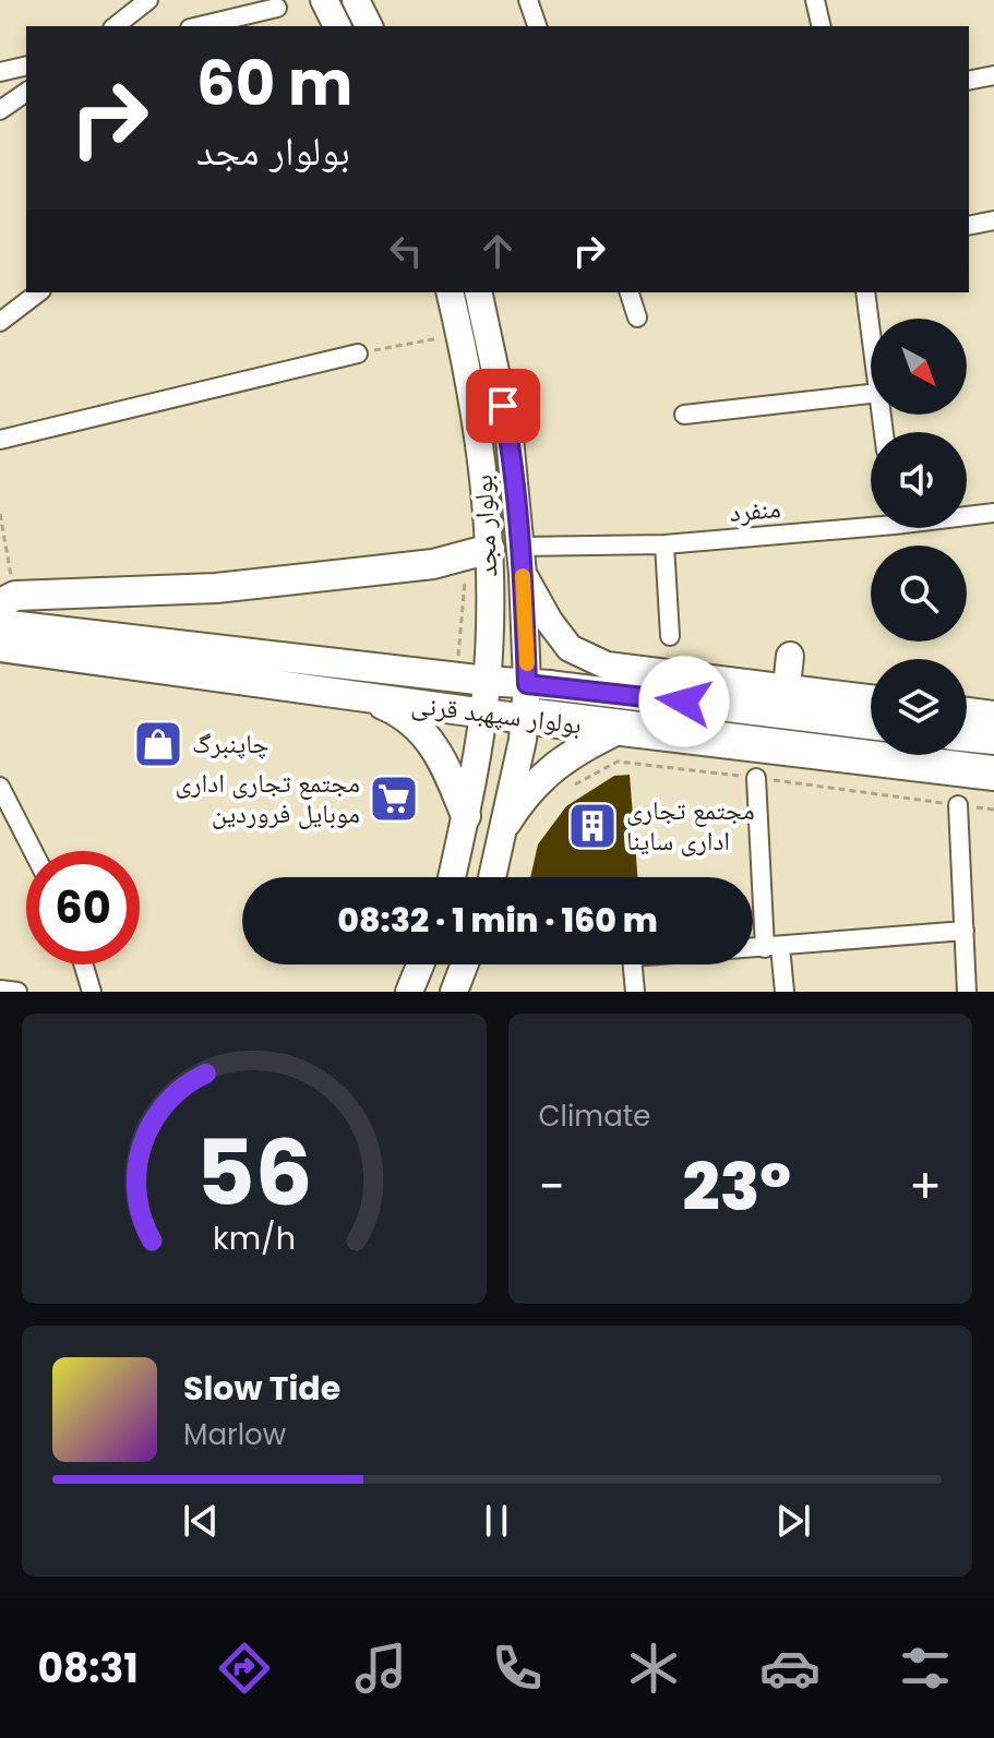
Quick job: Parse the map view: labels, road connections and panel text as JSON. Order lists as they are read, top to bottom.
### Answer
{
  "streets": {
    "main road": ["بولوار مجد", "بولوار سپهبد قرنی"],
    "street": ["منفرد"]
  },
  "crossings": [
    ["منفرد", "بولوار مجد"],
    ["بولوار مجد", "بولوار سپهبد قرنی"]
  ],
  "places": {
    "shop": ["چاپنبرگ"],
    "supermarket": ["مجتمع تجاری اداری موبایل فروردین"],
    "building": ["مجتمع تجاری اداری ساینا"]
  },
  "north": "bottom right",
  "page": {
    "turn": ["60 m", "بولوار مجد"],
    "limit": "60",
    "trip": "08:32 · 1 min · 160 m",
    "tile": "Climate",
    "heat": ["−", "23°", "+"],
    "song": ["Slow Tide", "Marlow"],
    "tabs": "08:31",
    "gauge": ["56", "km/h"]
  }
}
